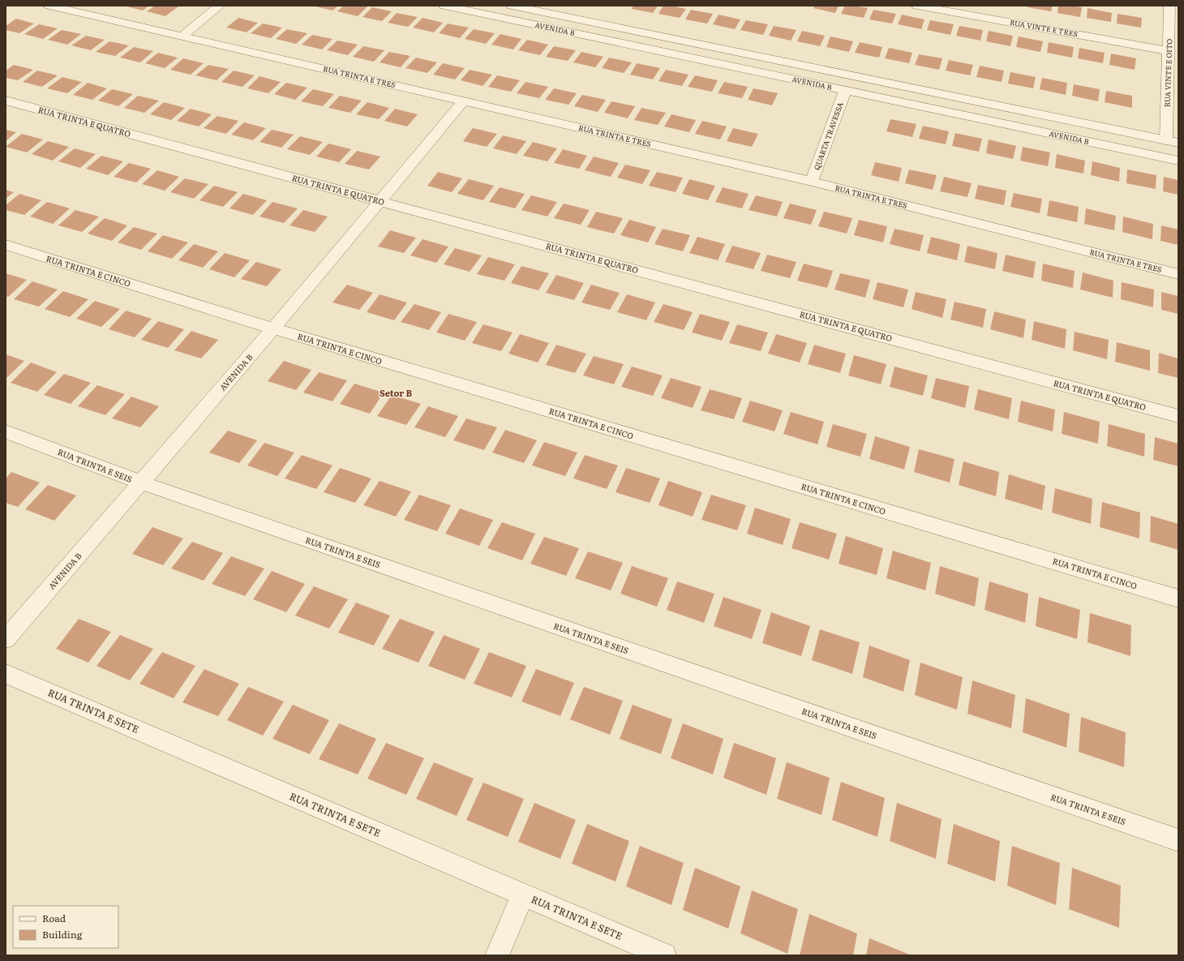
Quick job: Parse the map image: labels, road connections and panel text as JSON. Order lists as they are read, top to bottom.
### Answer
{
  "streets": {
    "street": [
      "RUA VINTE E TRES",
      "AVENIDA B",
      "RUA VINTE E OITO",
      "RUA TRINTA E TRES",
      "RUA TRINTA E QUATRO",
      "QUARTA TRAVESSA",
      "RUA TRINTA E CINCO",
      "RUA TRINTA E SEIS",
      "RUA TRINTA E SETE"
    ]
  },
  "crossings": [
    ["RUA VINTE E TRES", "RUA VINTE E OITO"],
    ["AVENIDA B", "RUA VINTE E OITO"],
    ["AVENIDA B", "RUA TRINTA E TRES"],
    ["AVENIDA B", "RUA TRINTA E QUATRO"],
    ["AVENIDA B", "QUARTA TRAVESSA"],
    ["AVENIDA B", "RUA TRINTA E CINCO"],
    ["AVENIDA B", "RUA TRINTA E SEIS"],
    ["RUA TRINTA E TRES", "QUARTA TRAVESSA"]
  ],
  "districts": ["Setor B"],
  "legend": ["Road", "Building"]
}
